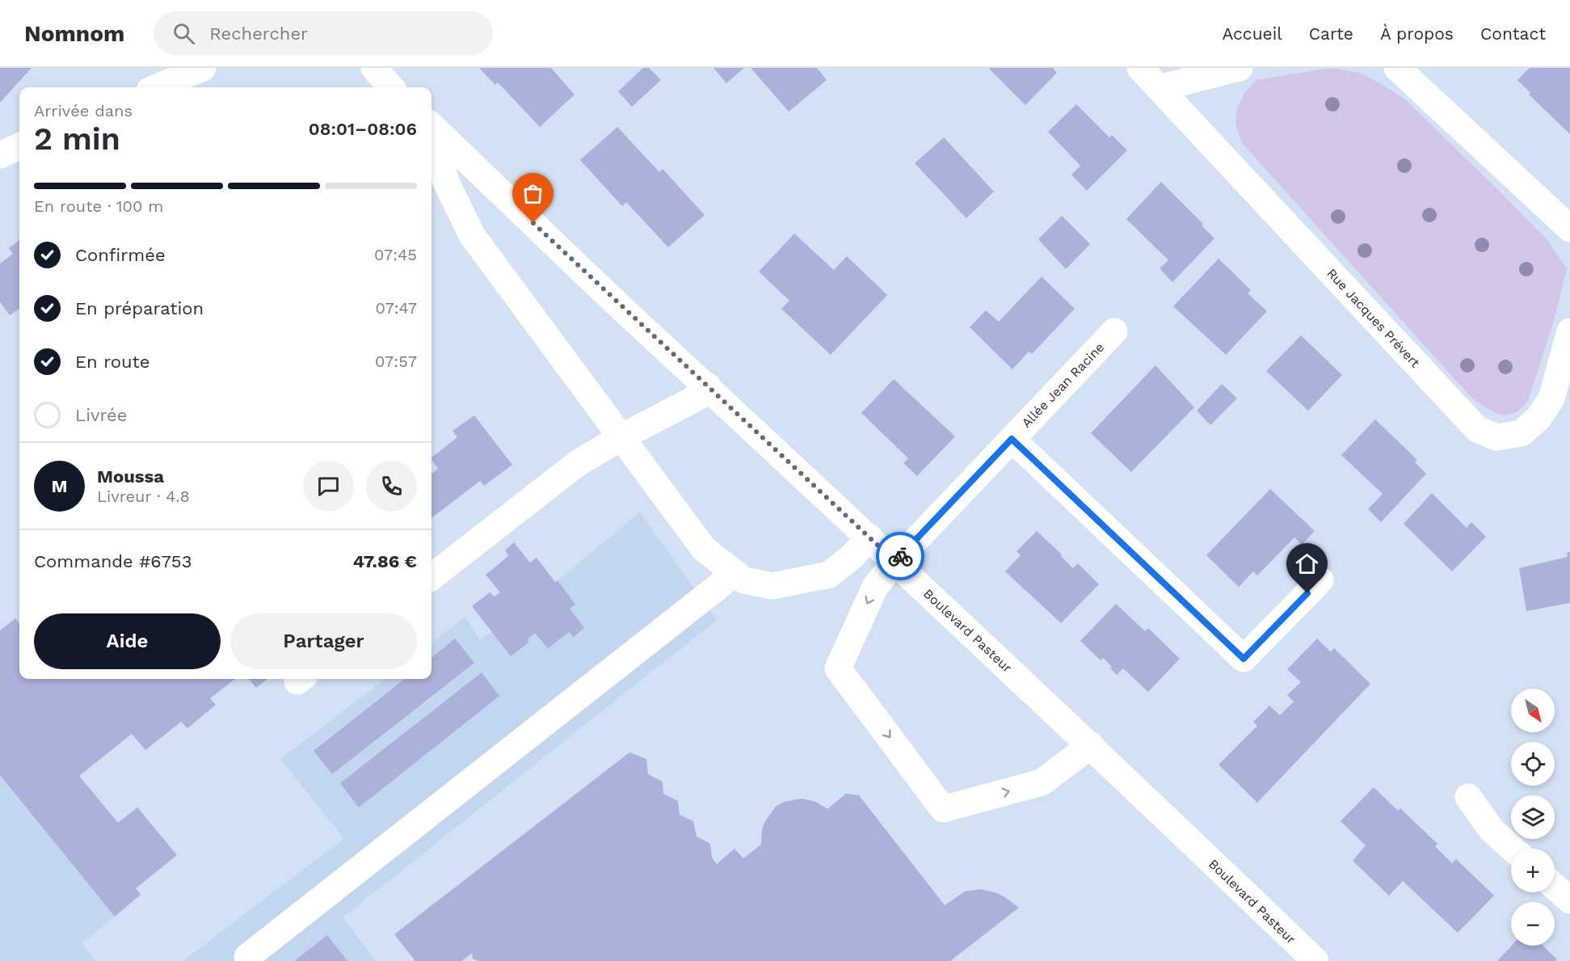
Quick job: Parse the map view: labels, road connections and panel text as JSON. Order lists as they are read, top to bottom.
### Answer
{
  "streets": {
    "street": ["Rue Jacques Prévert", "Allée Jean Racine", "Boulevard Pasteur"]
  },
  "crossings": [
    ["Allée Jean Racine", "Boulevard Pasteur"]
  ],
  "north": "bottom right",
  "page": {
    "header": "Nomnom",
    "search": "Rechercher",
    "nav": [
      "Accueil",
      "Carte",
      "À propos",
      "Contact"
    ],
    "heading": ["2 min", "Arrivée dans", "08:01–08:06"],
    "panel": [
      "Moussa",
      "Livreur · 4.8",
      "Commande #6753",
      "47.86 €"
    ],
    "bar": "En route · 100 m",
    "list": [
      ["Confirmée", "07:45"],
      ["En préparation", "07:47"],
      ["En route", "07:57"],
      "Livrée"
    ],
    "round": "M",
    "buttons": ["Aide", "Partager"],
    "map_buttons": ["+", "−"]
  }
}
